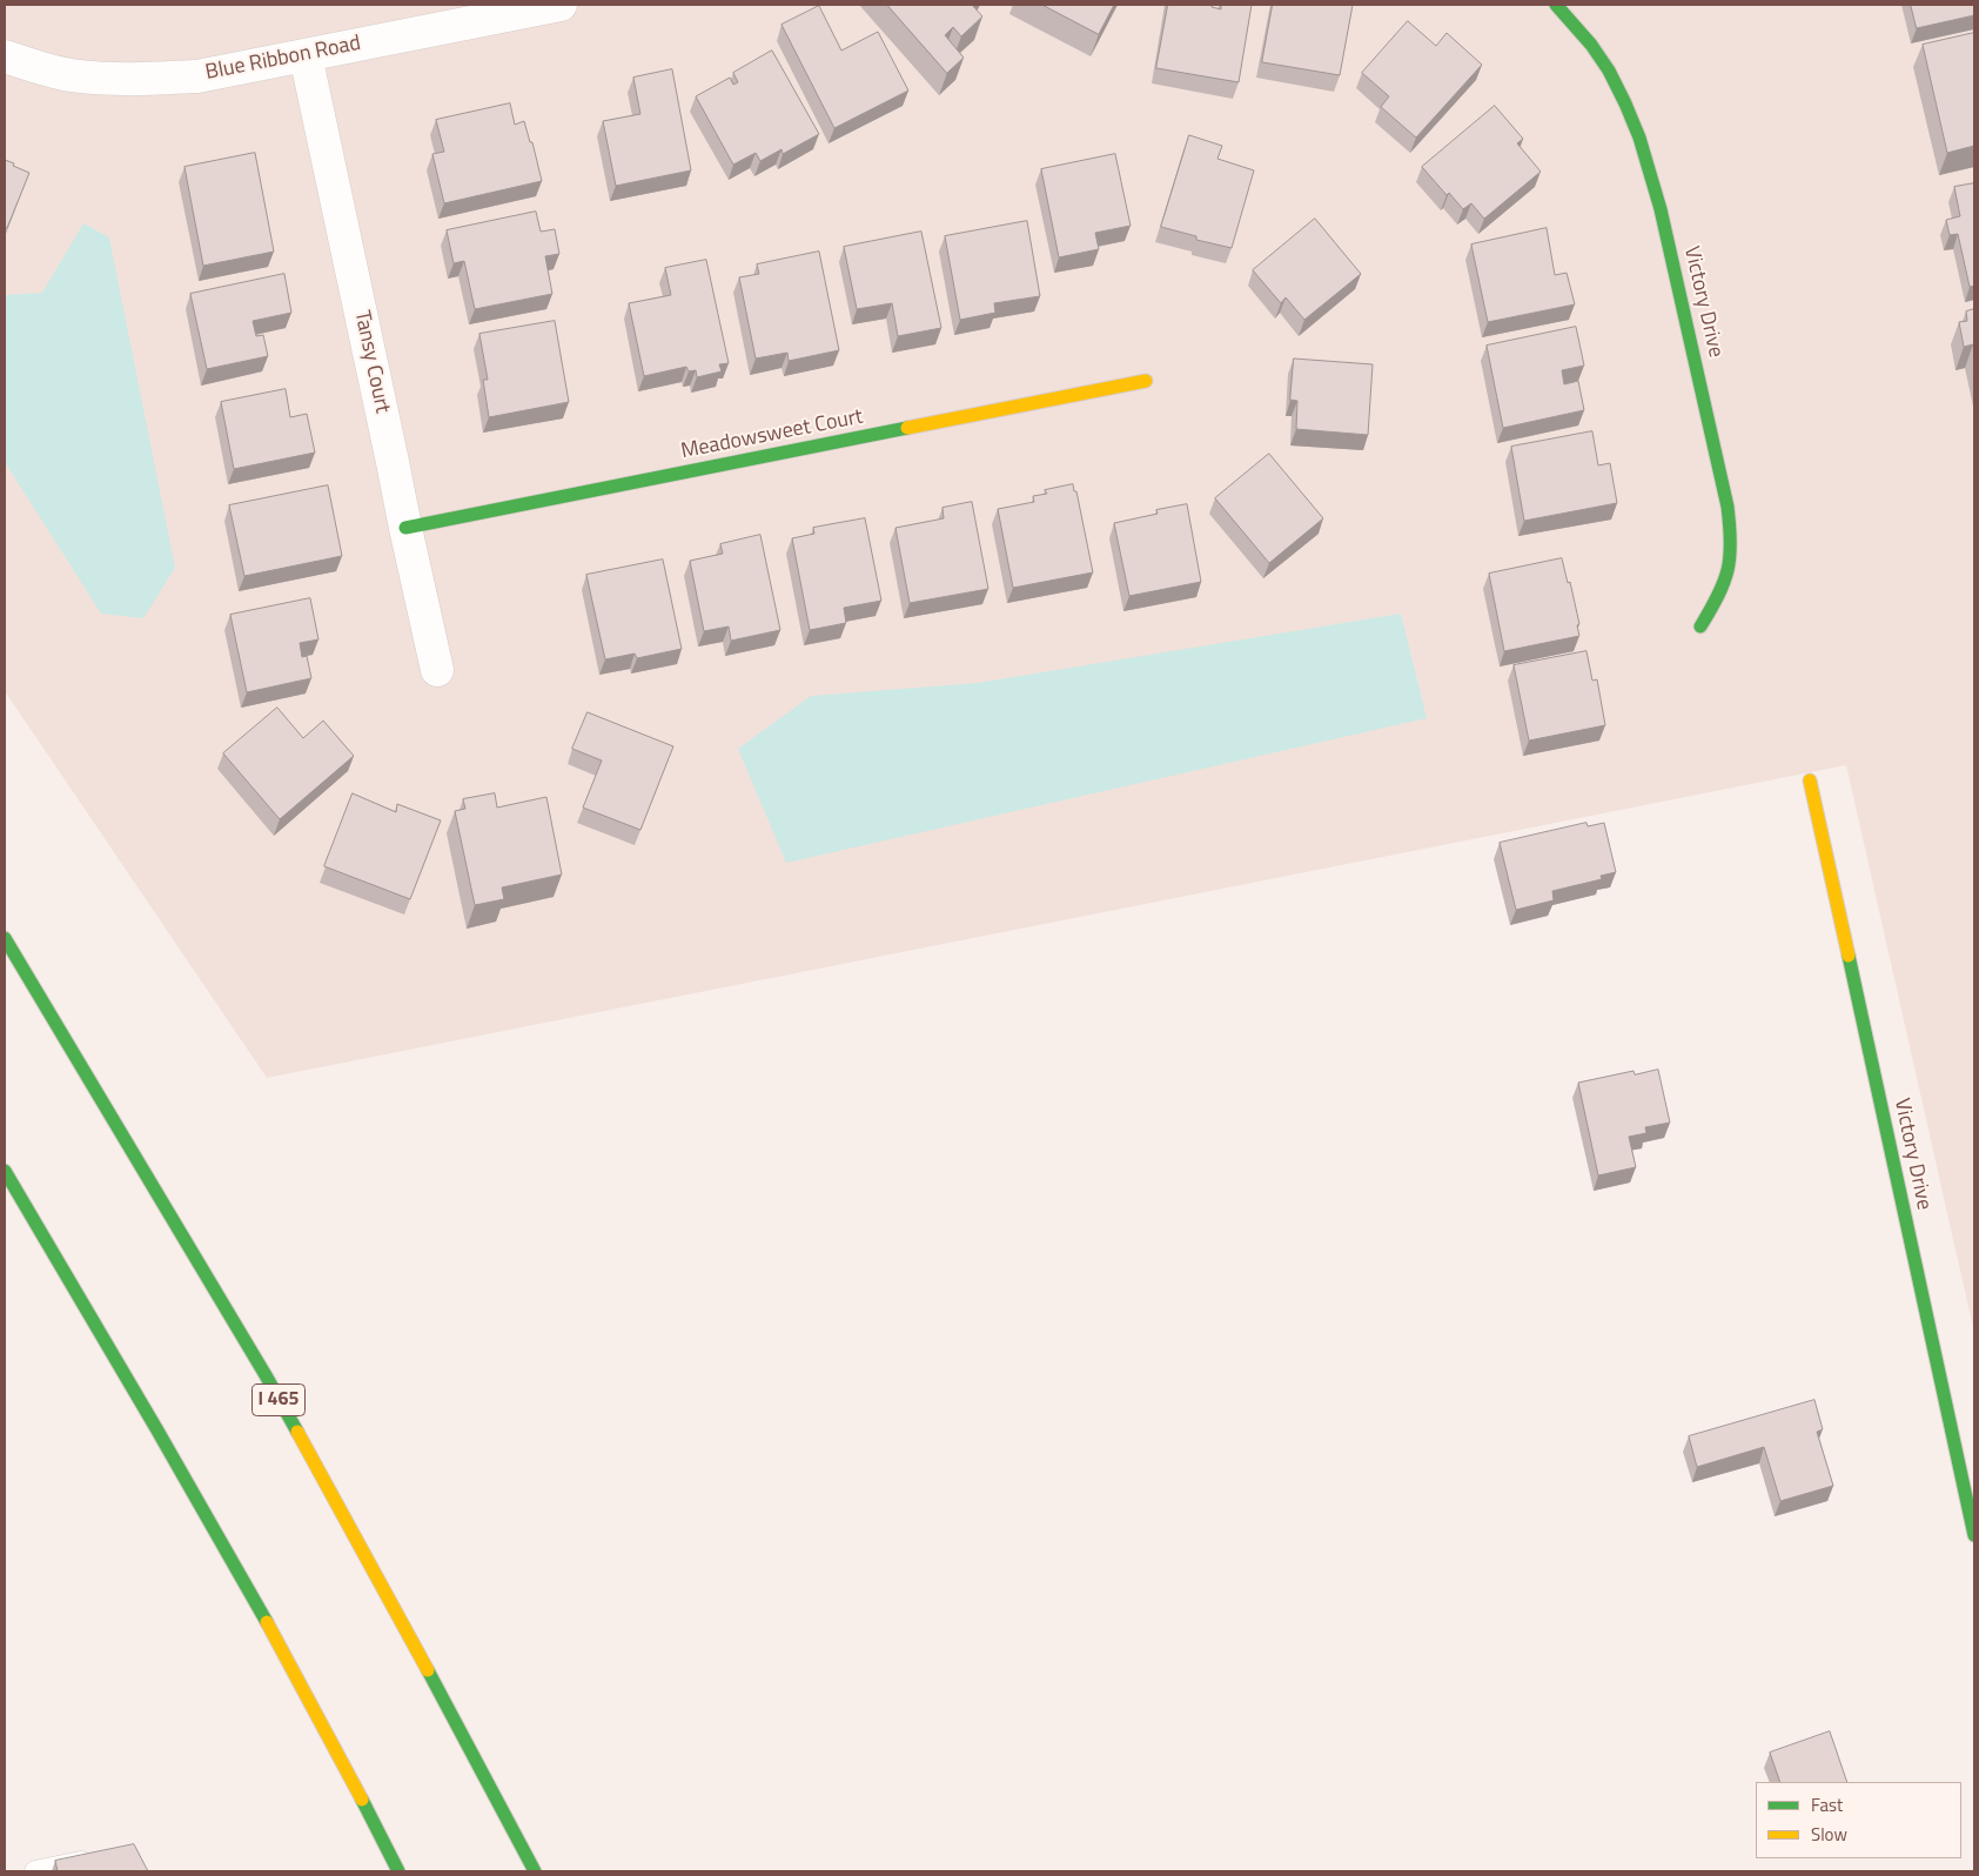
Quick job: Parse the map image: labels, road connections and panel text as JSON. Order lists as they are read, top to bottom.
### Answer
{
  "streets": {
    "main road": ["Victory Drive", "Meadowsweet Court", "I 465"],
    "street": ["Blue Ribbon Road", "Tansy Court"]
  },
  "crossings": [
    ["Blue Ribbon Road", "Tansy Court"],
    ["Tansy Court", "Meadowsweet Court"]
  ],
  "legend": ["Fast", "Slow"]
}
